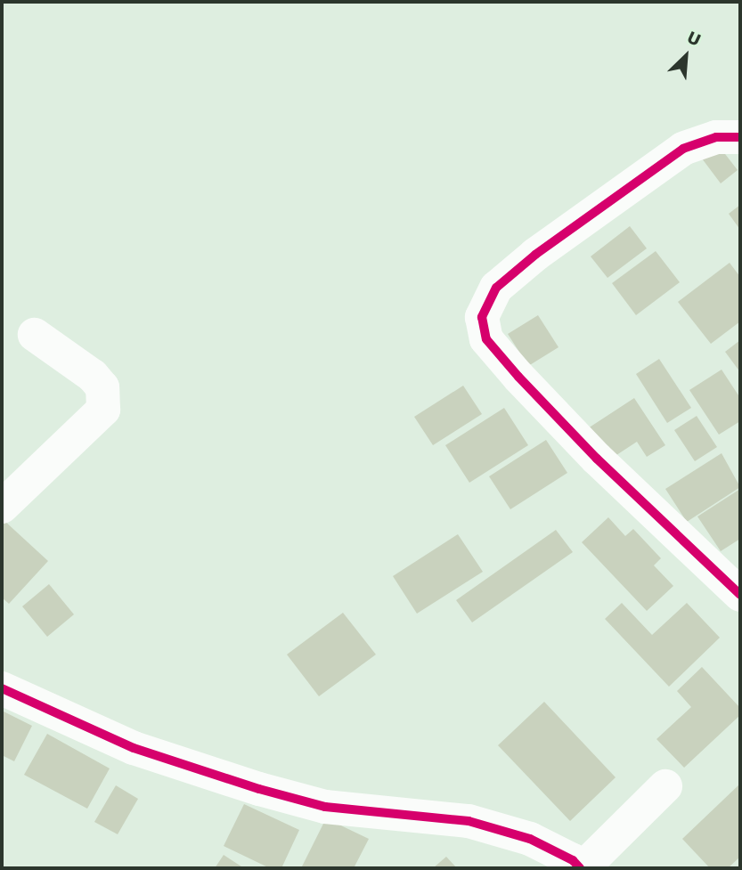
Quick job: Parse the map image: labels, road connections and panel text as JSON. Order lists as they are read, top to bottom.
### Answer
{
  "north": "top right"
}
